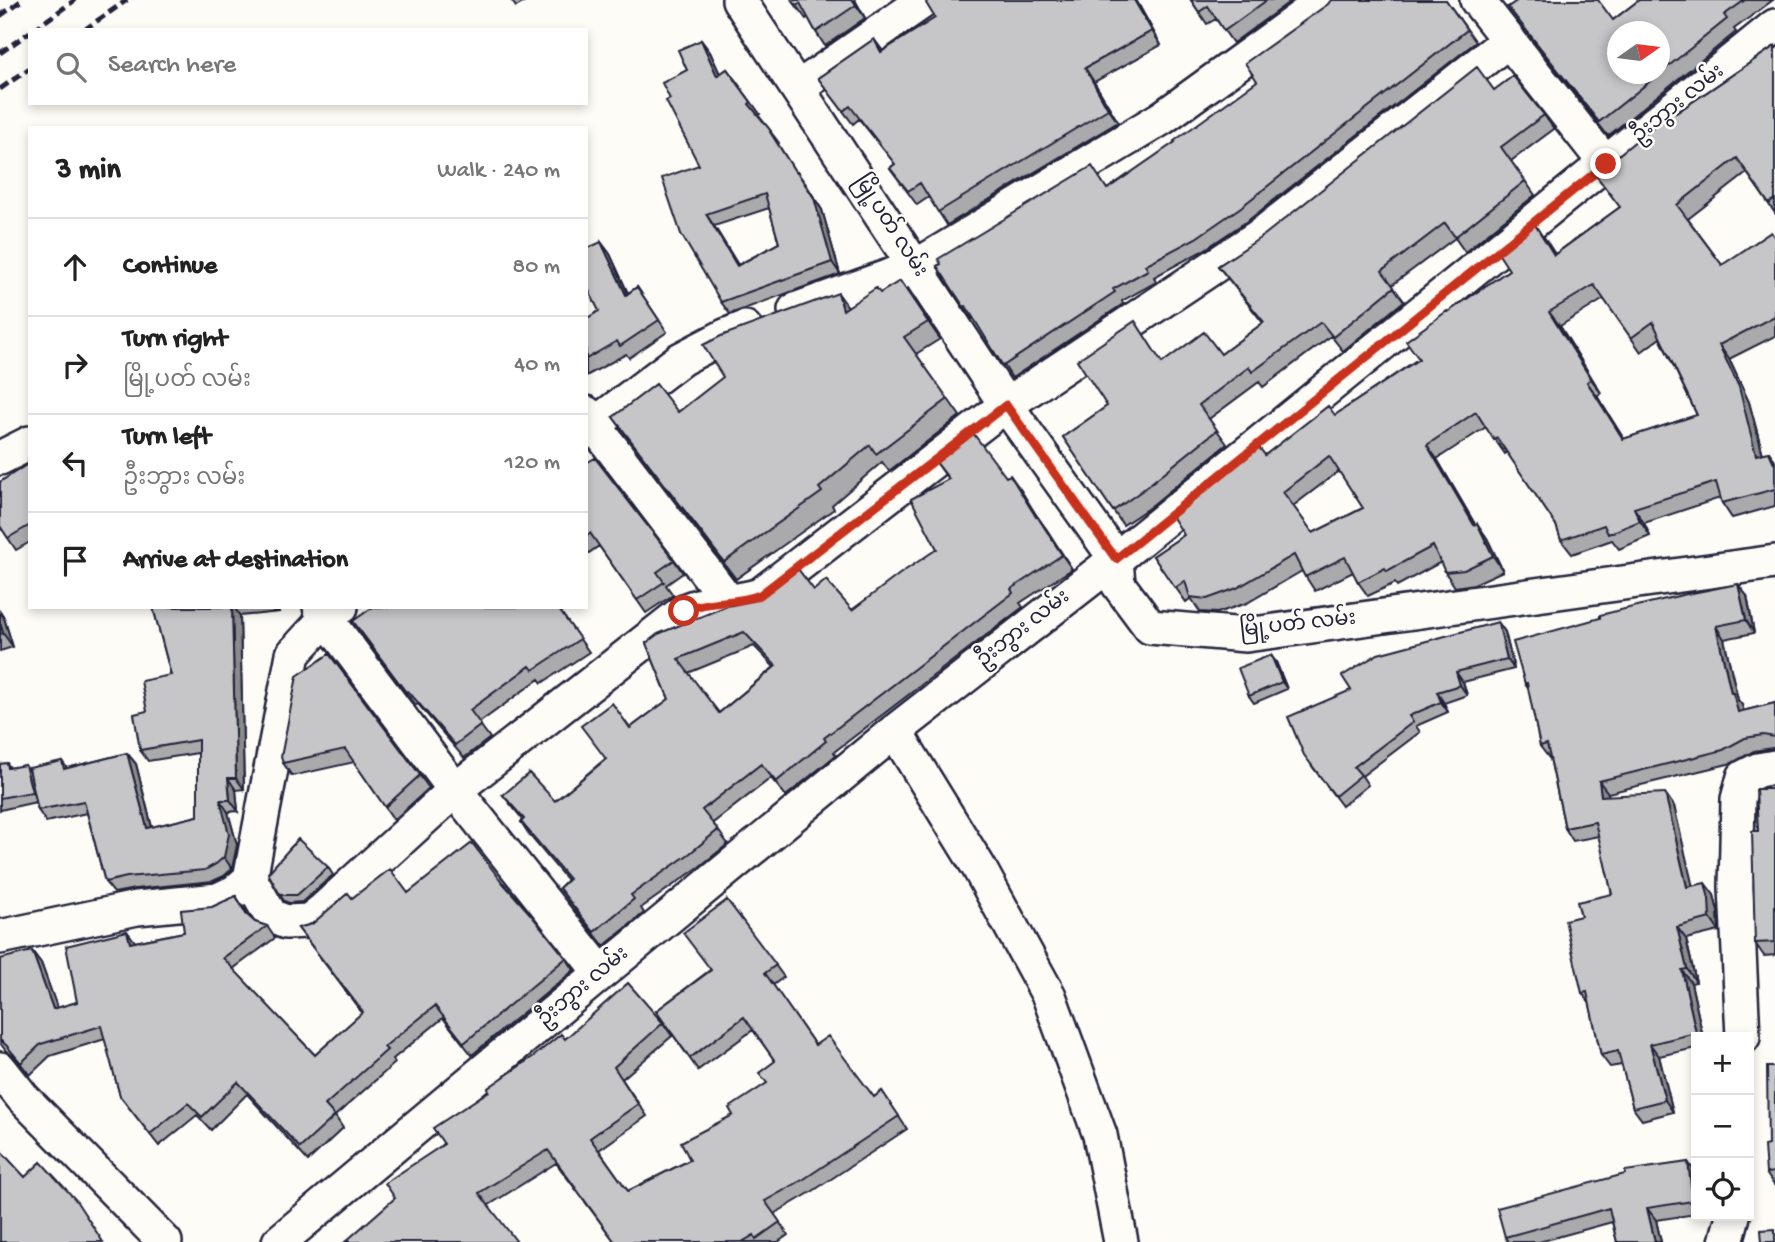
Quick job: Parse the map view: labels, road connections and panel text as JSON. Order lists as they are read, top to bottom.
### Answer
{
  "streets": {
    "street": ["ဦးဘွား လမ်း", "မြို့ပတ် လမ်း"]
  },
  "crossings": [
    ["ဦးဘွား လမ်း", "မြို့ပတ် လမ်း"]
  ],
  "north": "right",
  "page": {
    "search": "Search here",
    "heading": ["3 min", "Walk · 240 m"],
    "list": [
      ["Continue", "80 m"],
      ["Turn right", "မြို့ပတ် လမ်း", "40 m"],
      ["Turn left", "ဦးဘွား လမ်း", "120 m"],
      "Arrive at destination"
    ],
    "map_buttons": ["+", "−"]
  }
}
